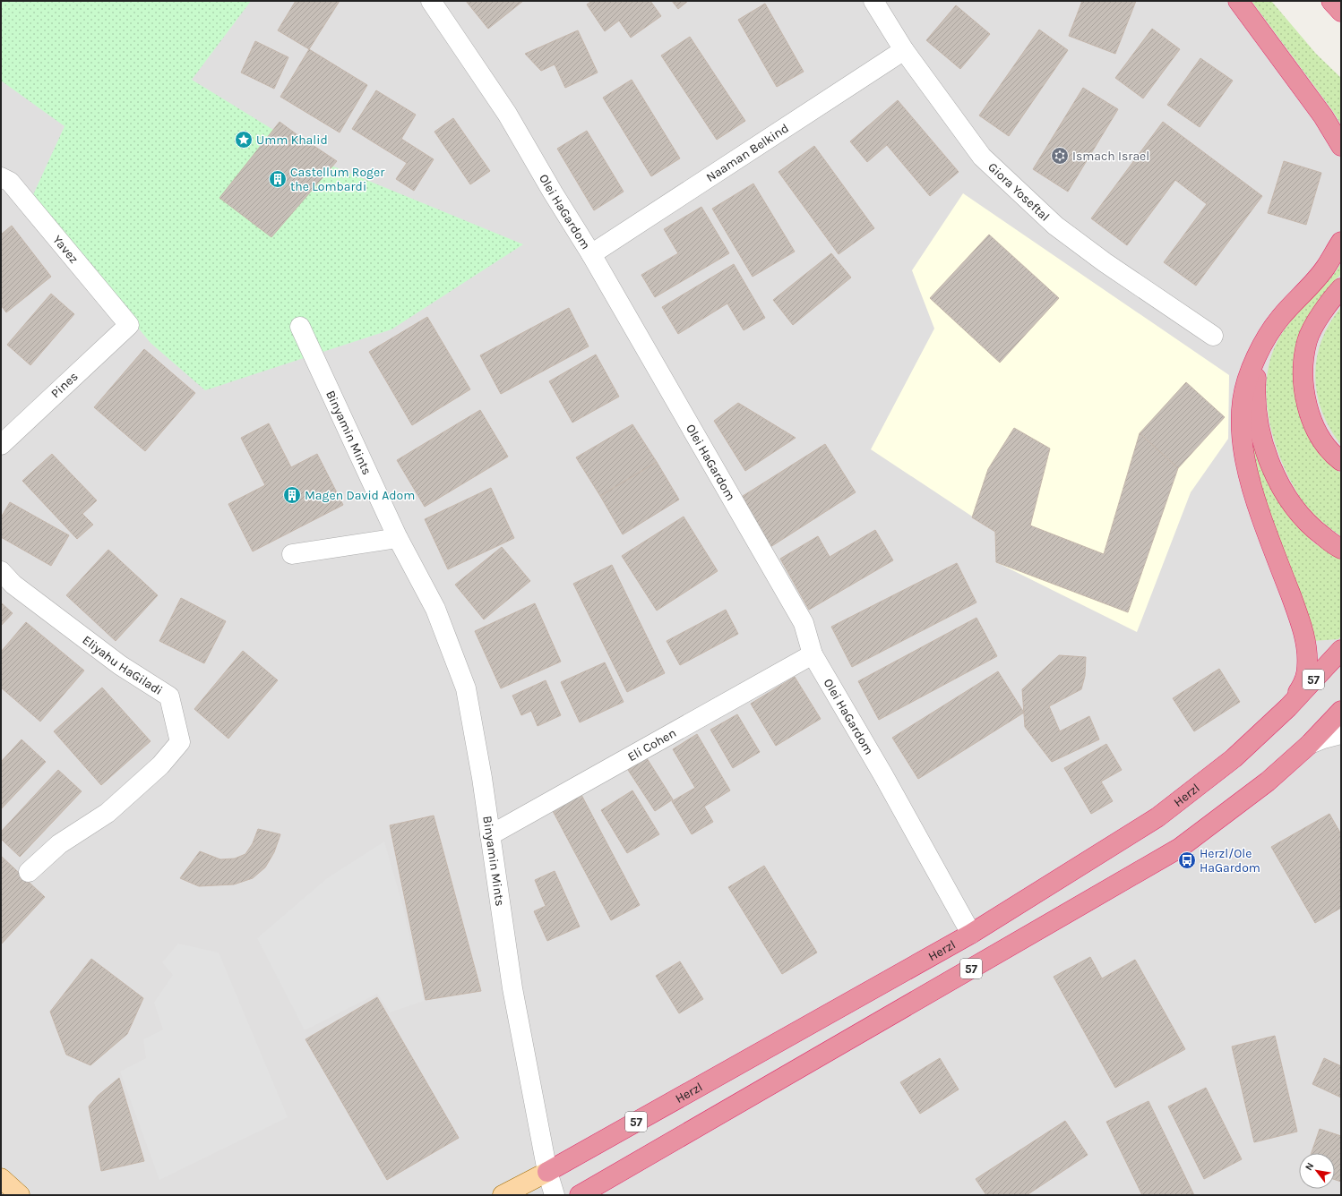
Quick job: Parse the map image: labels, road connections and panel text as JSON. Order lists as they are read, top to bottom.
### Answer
{
  "streets": {
    "highway": ["57", "Herzl"],
    "street": [
      "Naaman Belkind",
      "Giora Yoseftal",
      "Olei HaGardom",
      "Yavez",
      "Pines",
      "Binyamin Mints",
      "Eliyahu HaGiladi",
      "Eli Cohen"
    ]
  },
  "crossings": [
    ["Naaman Belkind", "Giora Yoseftal"],
    ["Naaman Belkind", "Olei HaGardom"],
    ["Olei HaGardom", "Eli Cohen"],
    ["Olei HaGardom", "Herzl"],
    ["Yavez", "Pines"],
    ["Binyamin Mints", "Eli Cohen"],
    ["Binyamin Mints", "Herzl"]
  ],
  "places": {
    "place": ["Umm Khalid"],
    "synagogue": ["Ismach Israel"],
    "building": ["Castellum Roger the Lombardi", "Magen David Adom"],
    "bus stop": ["Herzl/Ole HaGardom"]
  },
  "north": "top left"
}
